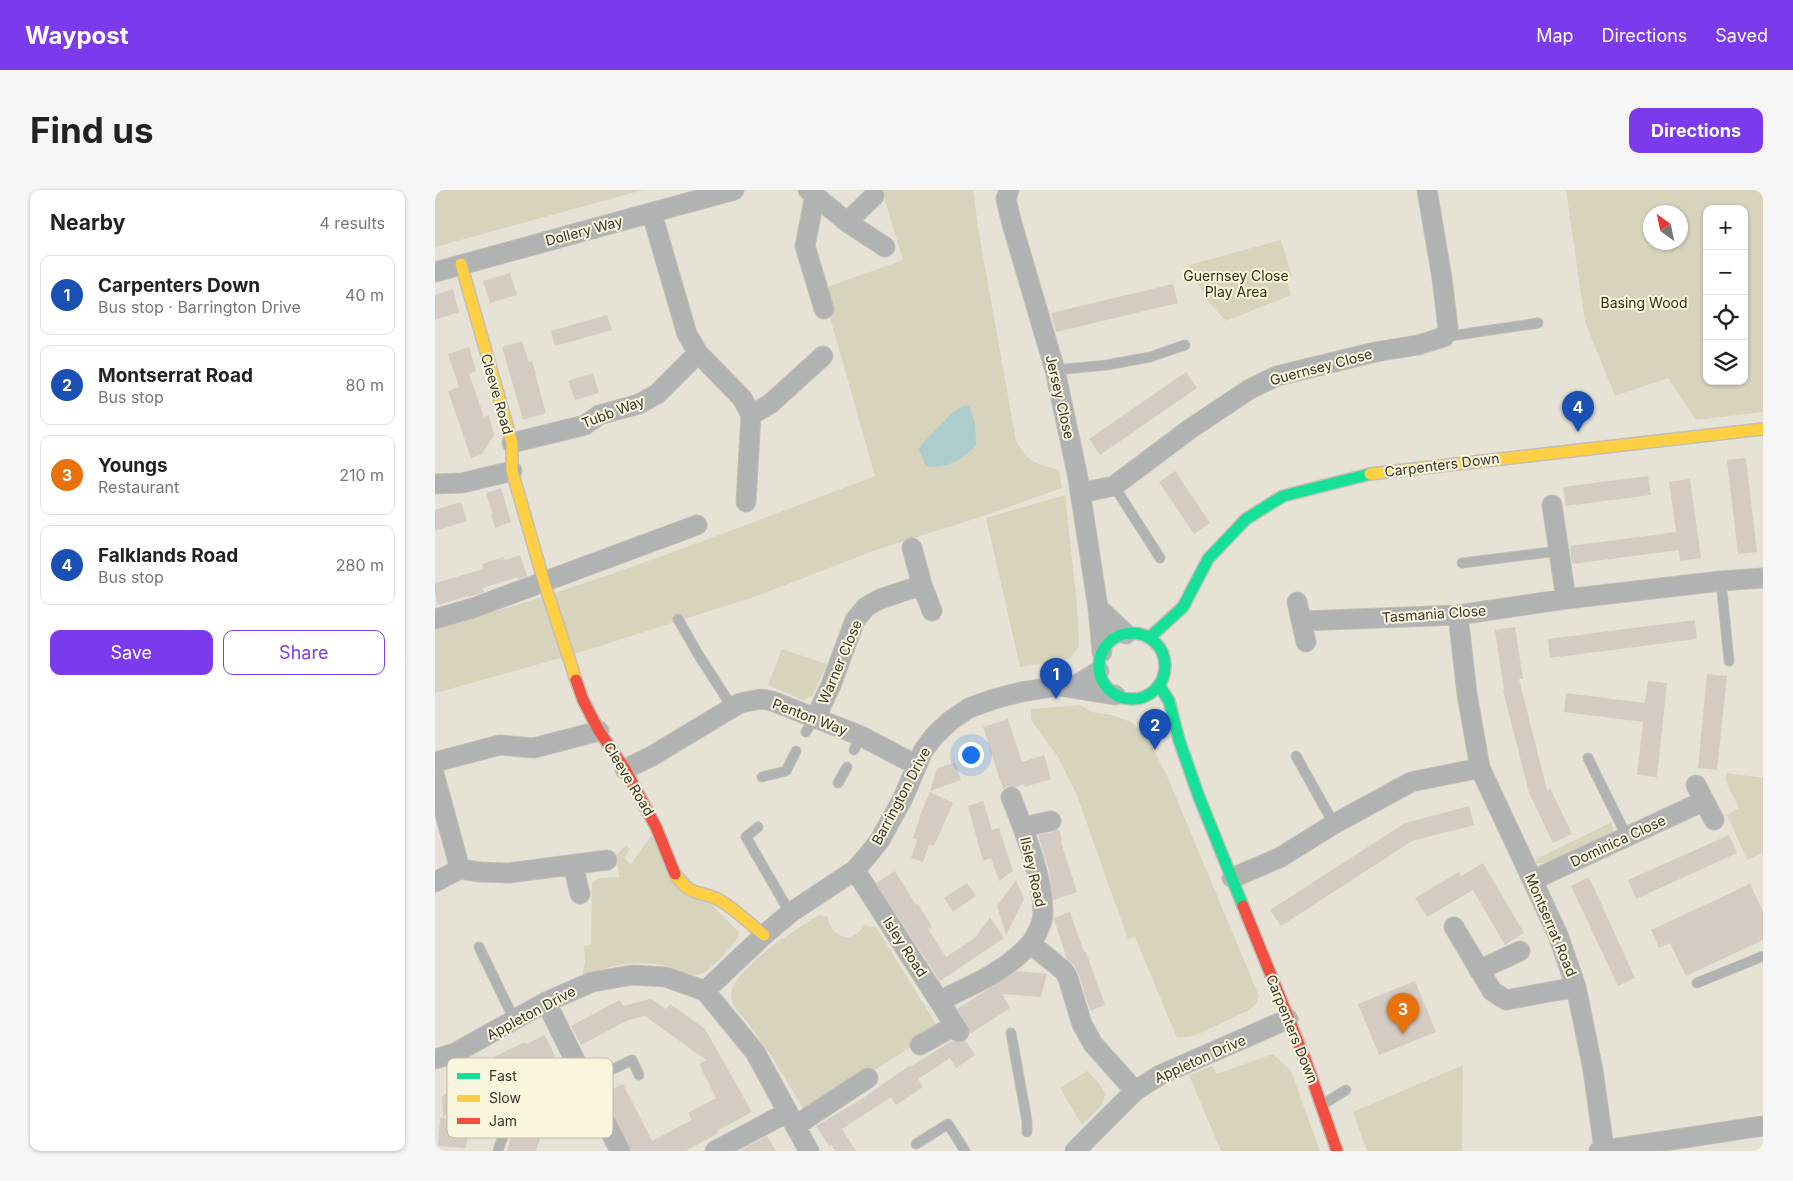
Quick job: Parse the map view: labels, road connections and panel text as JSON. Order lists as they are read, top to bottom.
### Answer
{
  "streets": {
    "street": [
      "Dollery Way",
      "Guernsey Close",
      "Cleeve Road",
      "Jersey Close",
      "Tubb Way",
      "Carpenters Down",
      "Tasmania Close",
      "Warner Close",
      "Penton Way",
      "Barrington Drive",
      "Dominica Close",
      "Ilsley Road",
      "Montserrat Road",
      "Isley Road",
      "Appleton Drive"
    ]
  },
  "crossings": [
    ["Dollery Way", "Cleeve Road"],
    ["Guernsey Close", "Jersey Close"],
    ["Cleeve Road", "Tubb Way"],
    ["Cleeve Road", "Penton Way"],
    ["Cleeve Road", "Barrington Drive"],
    ["Jersey Close", "Carpenters Down"],
    ["Jersey Close", "Barrington Drive"],
    ["Carpenters Down", "Barrington Drive"],
    ["Carpenters Down", "Appleton Drive"],
    ["Tasmania Close", "Montserrat Road"],
    ["Warner Close", "Penton Way"],
    ["Penton Way", "Barrington Drive"],
    ["Barrington Drive", "Isley Road"],
    ["Barrington Drive", "Appleton Drive"],
    ["Dominica Close", "Montserrat Road"],
    ["Ilsley Road", "Isley Road"]
  ],
  "parks": ["Guernsey Close Play Area", "Basing Wood"],
  "legend": ["Fast", "Slow", "Jam"],
  "north": "top left",
  "page": {
    "header": "Waypost",
    "nav": ["Map", "Directions", "Saved"],
    "buttons": [
      "Directions",
      ["Save", "Share"]
    ],
    "title": "Find us",
    "heading": ["Nearby", "4 results"],
    "map_buttons": ["+", "−"],
    "list": [
      {
        "mark": "1",
        "name": "Carpenters Down",
        "note": "Bus stop · Barrington Drive",
        "value": "40 m"
      },
      {
        "mark": "2",
        "name": "Montserrat Road",
        "note": "Bus stop",
        "value": "80 m"
      },
      {
        "mark": "3",
        "name": "Youngs",
        "note": "Restaurant",
        "value": "210 m"
      },
      {
        "mark": "4",
        "name": "Falklands Road",
        "note": "Bus stop",
        "value": "280 m"
      }
    ],
    "pins": [
      "4",
      "1",
      "2",
      "3"
    ]
  }
}
